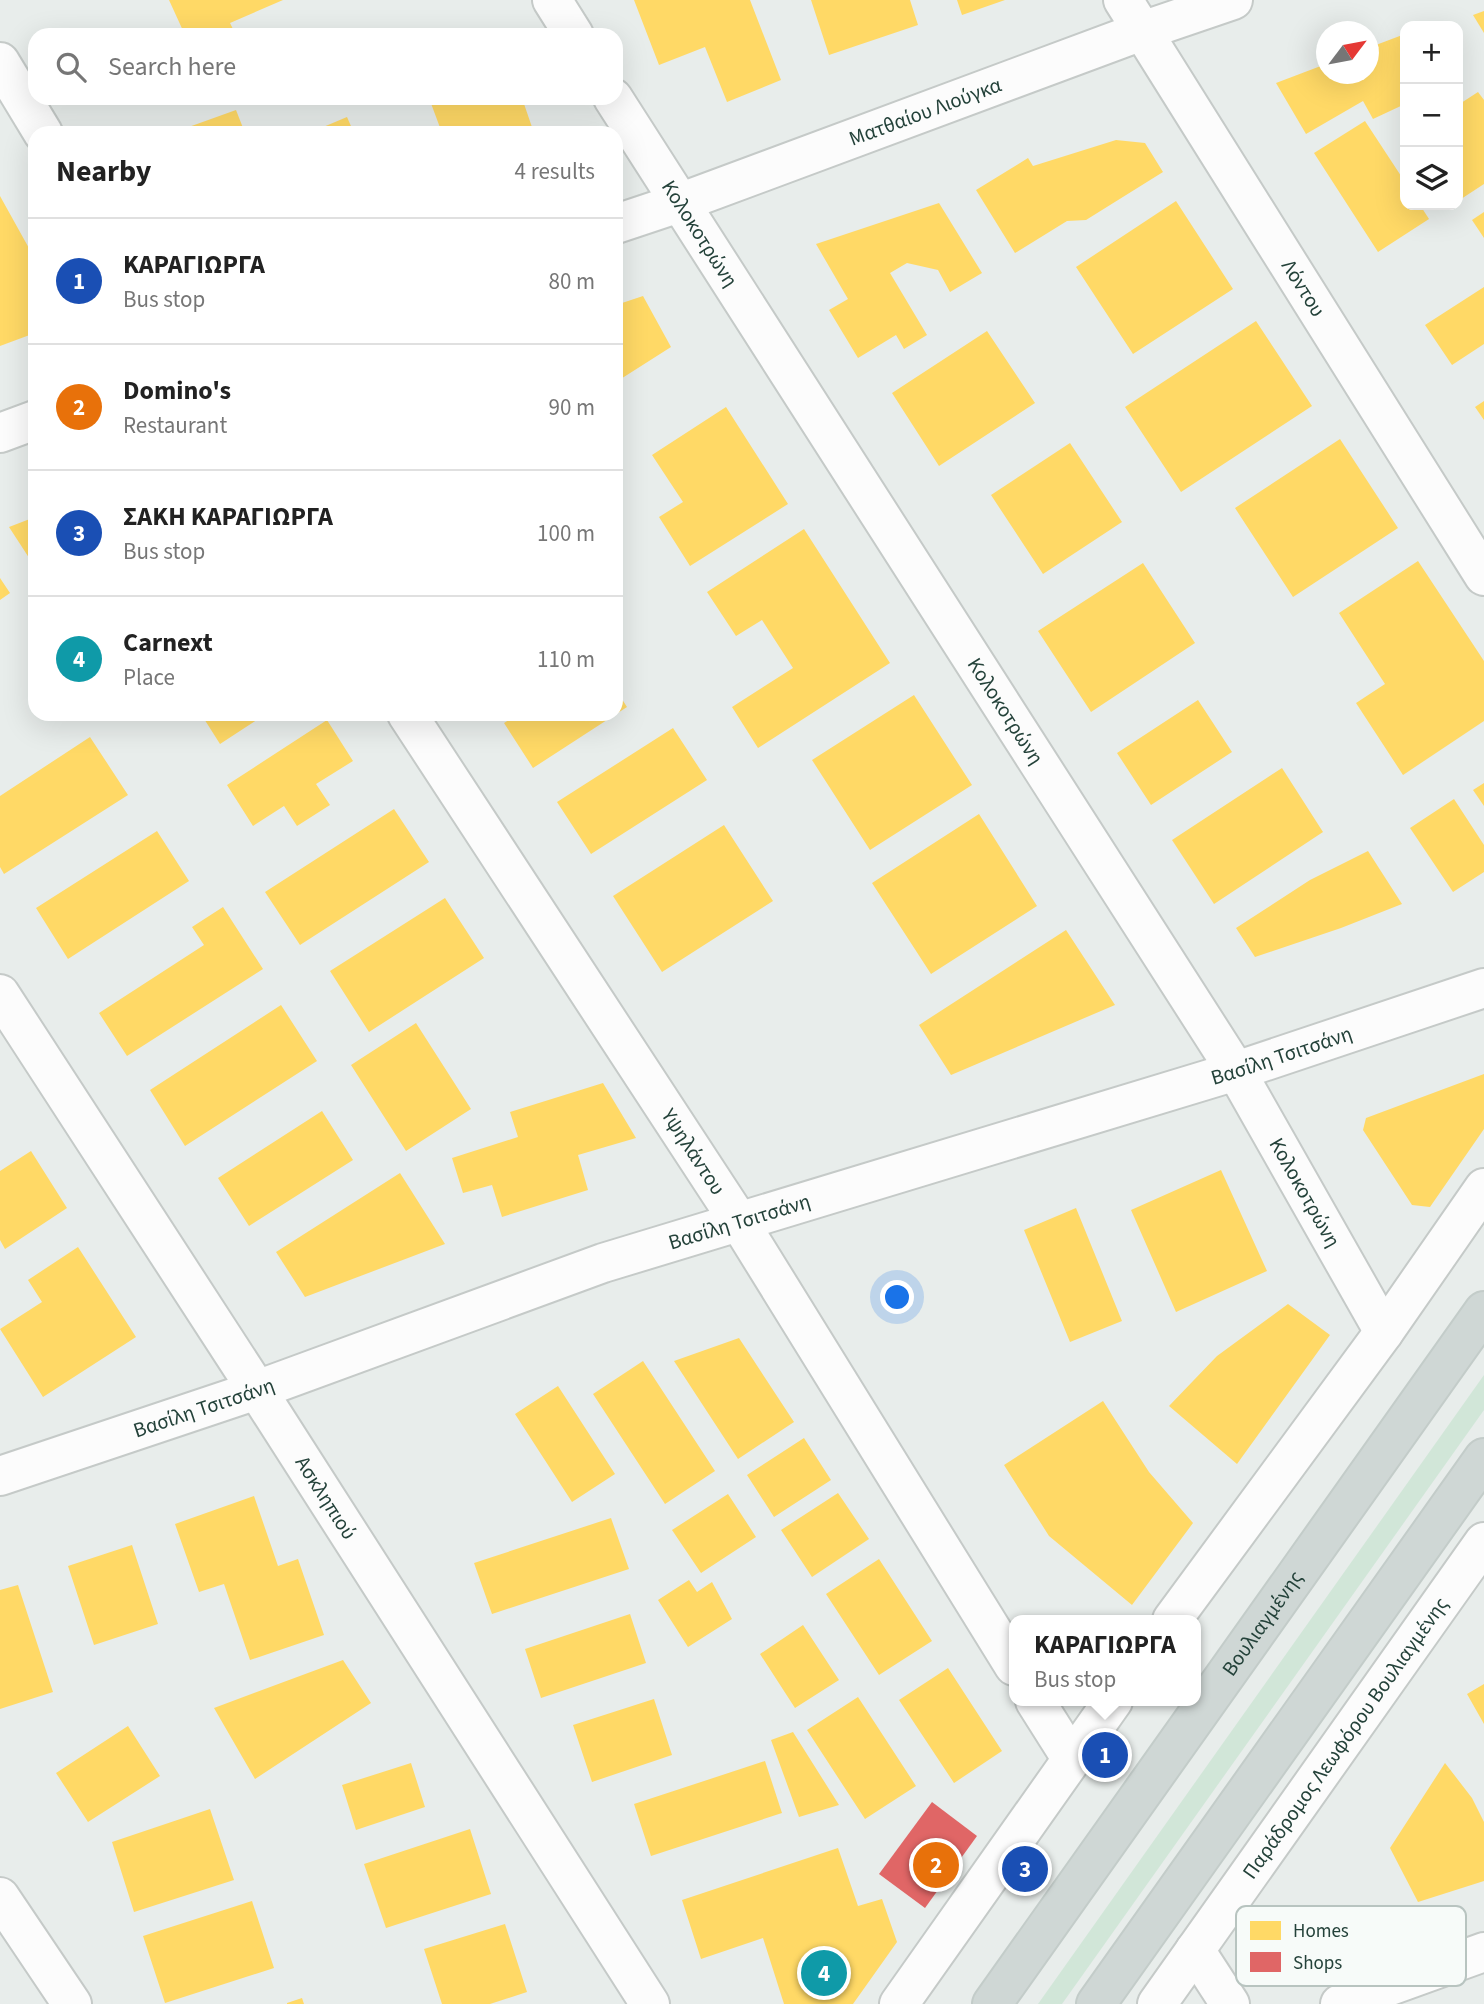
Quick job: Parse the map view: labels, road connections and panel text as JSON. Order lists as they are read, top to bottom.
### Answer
{
  "streets": {
    "main road": ["Βουλιαγμένης"],
    "street": [
      "Ματθαίου Λιούγκα",
      "Κολοκοτρώνη",
      "Λόντου",
      "Βασίλη Τσιτσάνη",
      "Υψηλάντου",
      "Ασκληπιού",
      "Παράδρομος Λεωφόρου Βουλιαγμένης"
    ]
  },
  "crossings": [
    ["Ματθαίου Λιούγκα", "Κολοκοτρώνη"],
    ["Ματθαίου Λιούγκα", "Λόντου"],
    ["Κολοκοτρώνη", "Βασίλη Τσιτσάνη"],
    ["Βασίλη Τσιτσάνη", "Υψηλάντου"],
    ["Βασίλη Τσιτσάνη", "Ασκληπιού"]
  ],
  "legend": ["Homes", "Shops"],
  "north": "top right",
  "page": {
    "map_buttons": ["+", "−"],
    "search": "Search here",
    "heading": ["Nearby", "4 results"],
    "list": [
      {
        "mark": "1",
        "name": "ΚΑΡΑΓΙΩΡΓΑ",
        "note": "Bus stop",
        "value": "80 m"
      },
      {
        "mark": "2",
        "name": "Domino's",
        "note": "Restaurant",
        "value": "90 m"
      },
      {
        "mark": "3",
        "name": "ΣΑΚΗ ΚΑΡΑΓΙΩΡΓΑ",
        "note": "Bus stop",
        "value": "100 m"
      },
      {
        "mark": "4",
        "name": "Carnext",
        "note": "Place",
        "value": "110 m"
      }
    ],
    "popup": ["ΚΑΡΑΓΙΩΡΓΑ", "Bus stop"],
    "pins": [
      "1",
      "2",
      "3",
      "4"
    ]
  }
}
